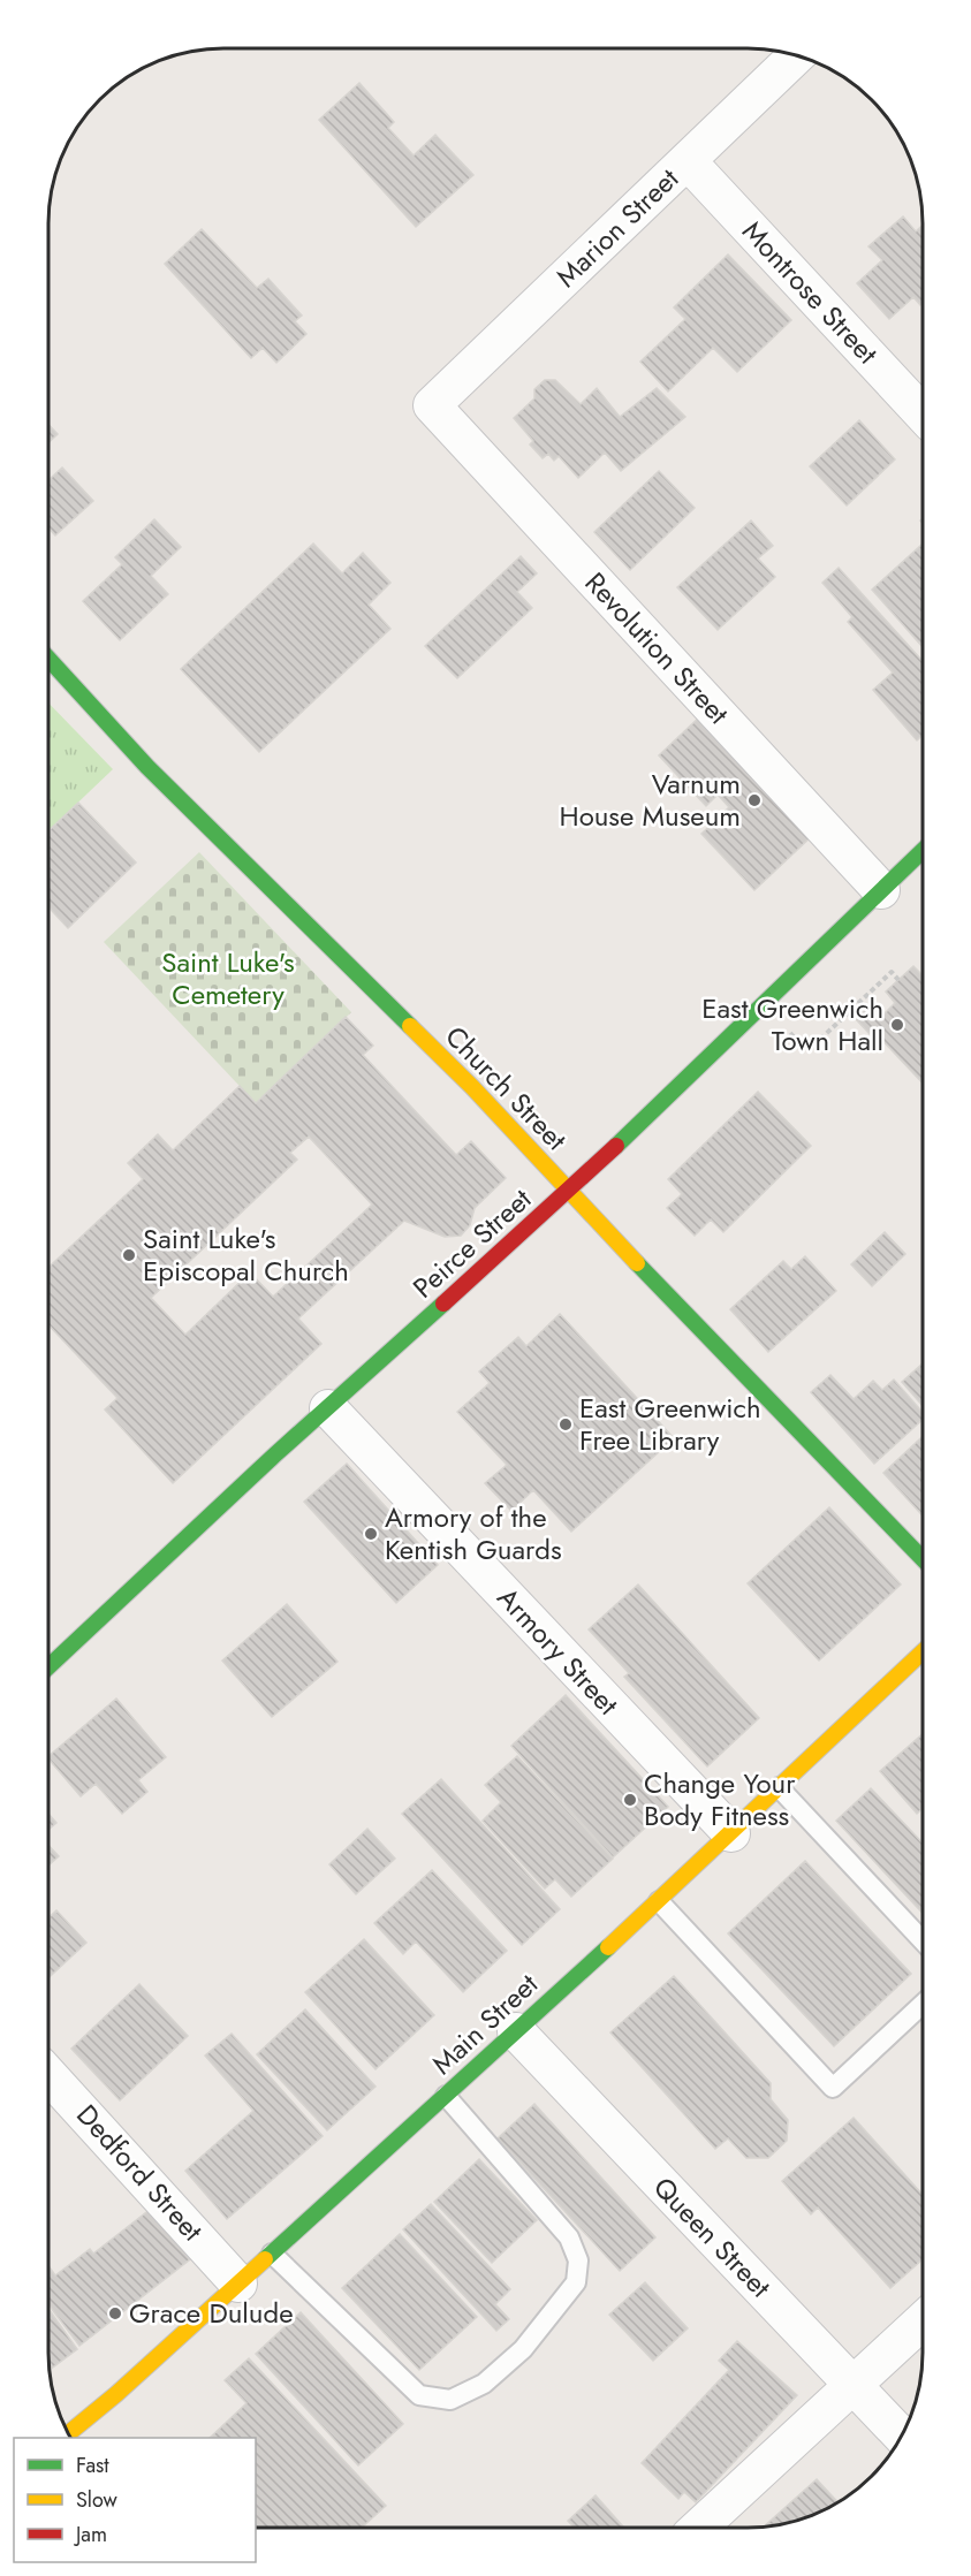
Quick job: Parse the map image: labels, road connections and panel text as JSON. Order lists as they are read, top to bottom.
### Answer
{
  "streets": {
    "street": [
      "Marion Street",
      "Montrose Street",
      "Revolution Street",
      "Church Street",
      "Peirce Street",
      "Armory Street",
      "Main Street",
      "Dedford Street",
      "Queen Street"
    ]
  },
  "crossings": [
    ["Marion Street", "Montrose Street"],
    ["Marion Street", "Revolution Street"],
    ["Revolution Street", "Peirce Street"],
    ["Church Street", "Peirce Street"],
    ["Peirce Street", "Armory Street"],
    ["Armory Street", "Main Street"],
    ["Main Street", "Dedford Street"],
    ["Main Street", "Queen Street"]
  ],
  "parks": ["Saint Luke's Cemetery"],
  "places": [
    "Varnum House Museum",
    "East Greenwich Town Hall",
    "Saint Luke's Episcopal Church",
    "East Greenwich Free Library",
    "Armory of the Kentish Guards",
    "Change Your Body Fitness",
    "Grace Dulude"
  ],
  "legend": ["Fast", "Slow", "Jam"]
}
